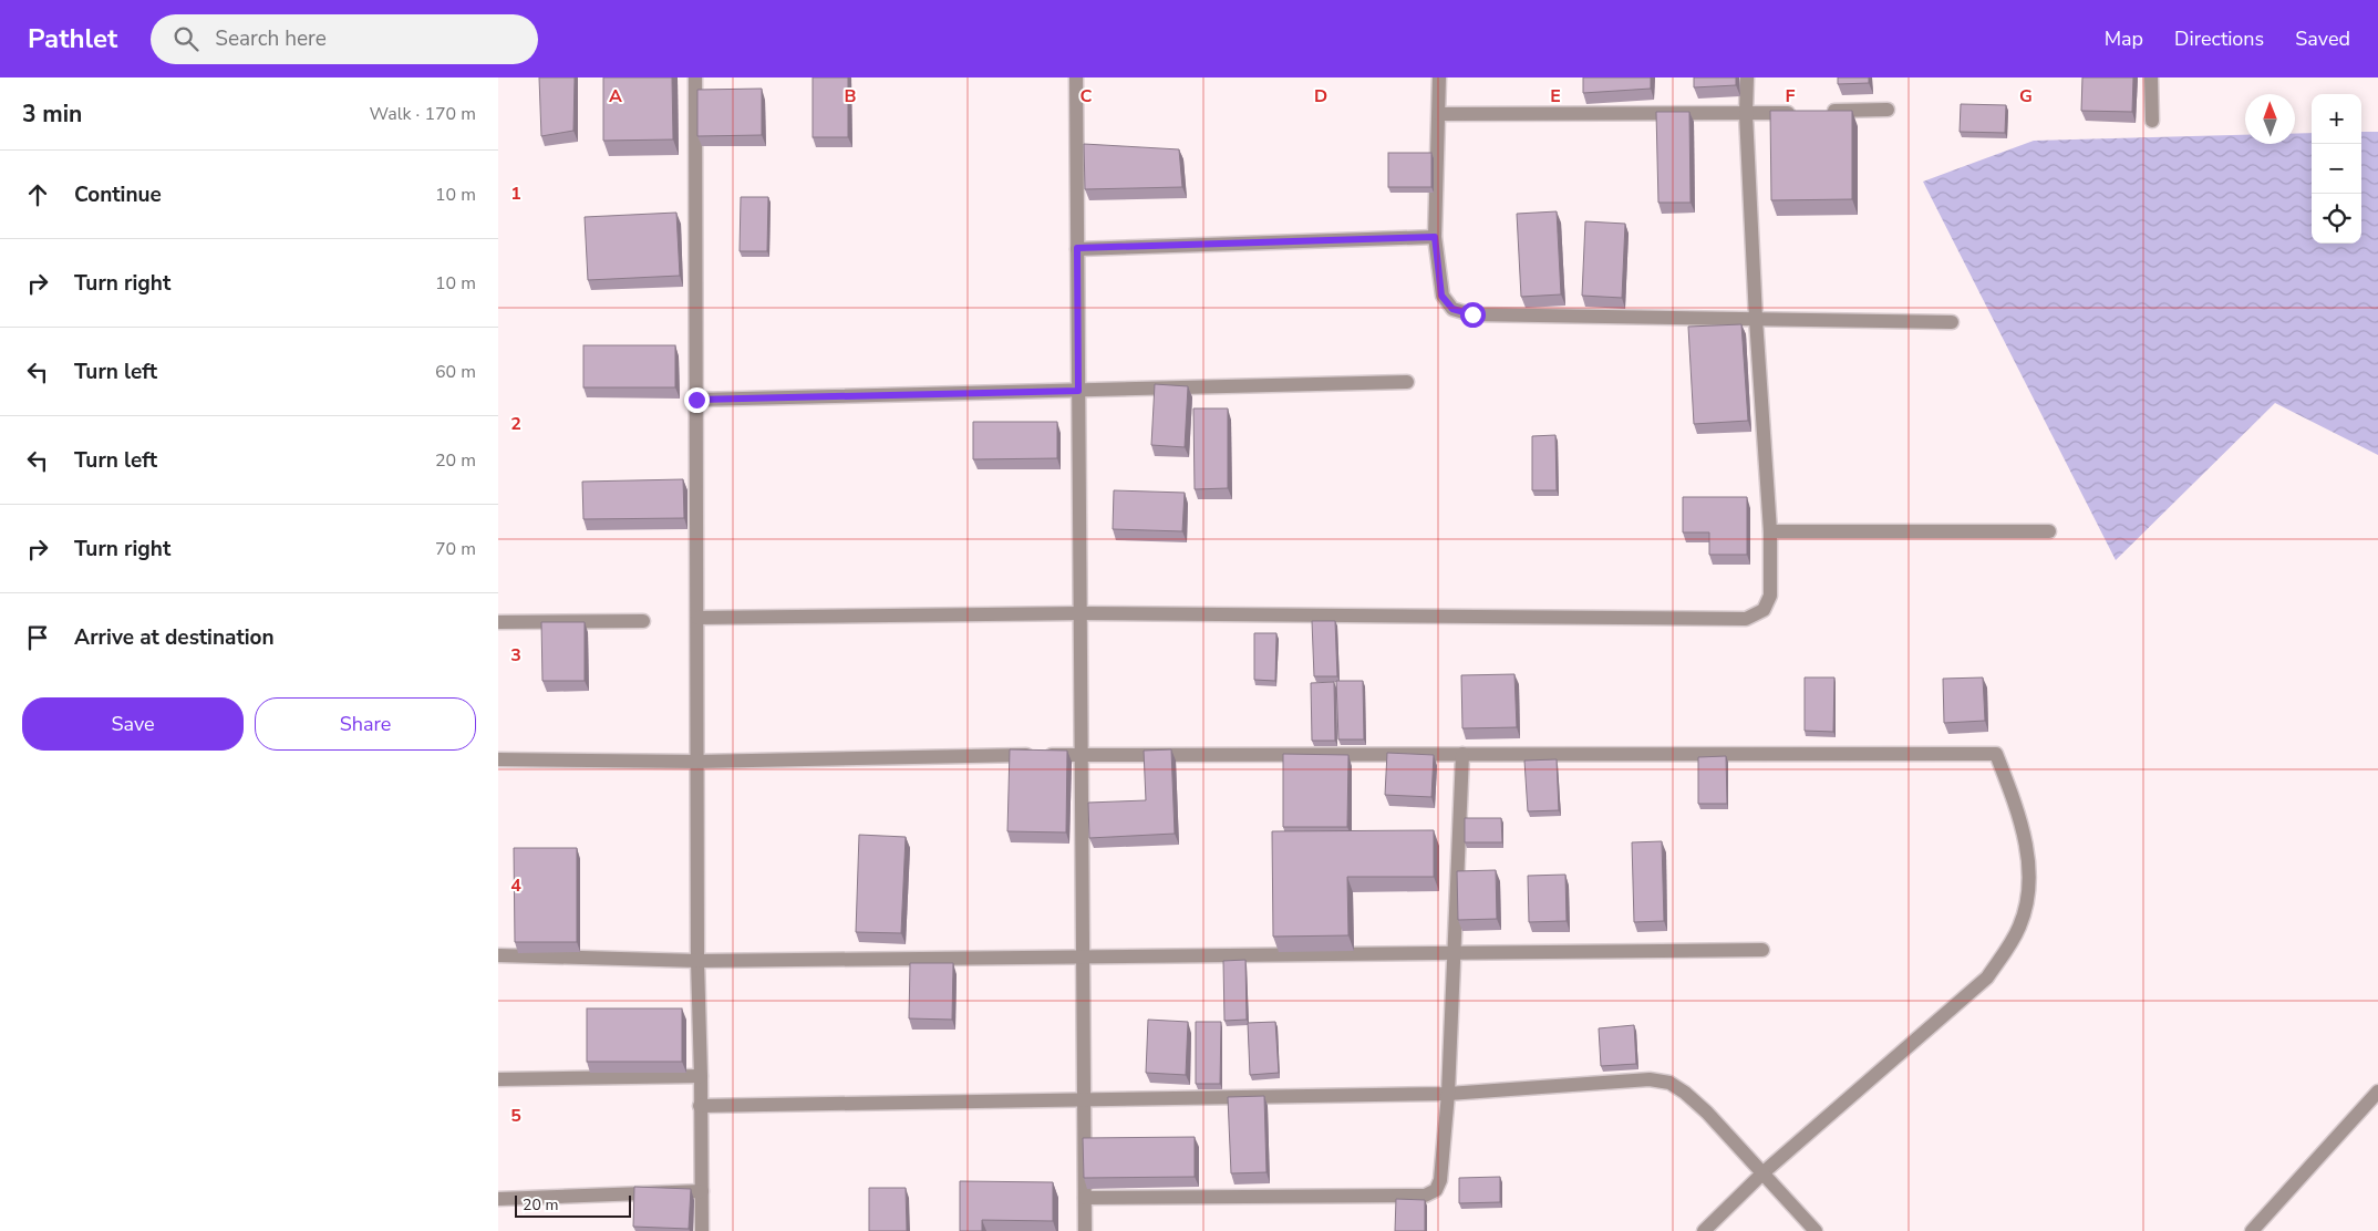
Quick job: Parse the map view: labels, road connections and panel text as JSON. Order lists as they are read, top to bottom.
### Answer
{
  "scale_bar": "20 m",
  "north": "top",
  "page": {
    "header": "Pathlet",
    "search": "Search here",
    "nav": ["Map", "Directions", "Saved"],
    "heading": ["3 min", "Walk · 170 m"],
    "map_buttons": ["+", "−"],
    "list": [
      ["Continue", "10 m"],
      ["Turn right", "10 m"],
      ["Turn left", "60 m"],
      ["Turn left", "20 m"],
      ["Turn right", "70 m"],
      "Arrive at destination"
    ],
    "buttons": ["Save", "Share"],
    "scale": "20 m"
  },
  "grid": {
    "columns": [
      "A",
      "B",
      "C",
      "D",
      "E",
      "F",
      "G"
    ],
    "rows": [
      "1",
      "2",
      "3",
      "4",
      "5"
    ]
  }
}
